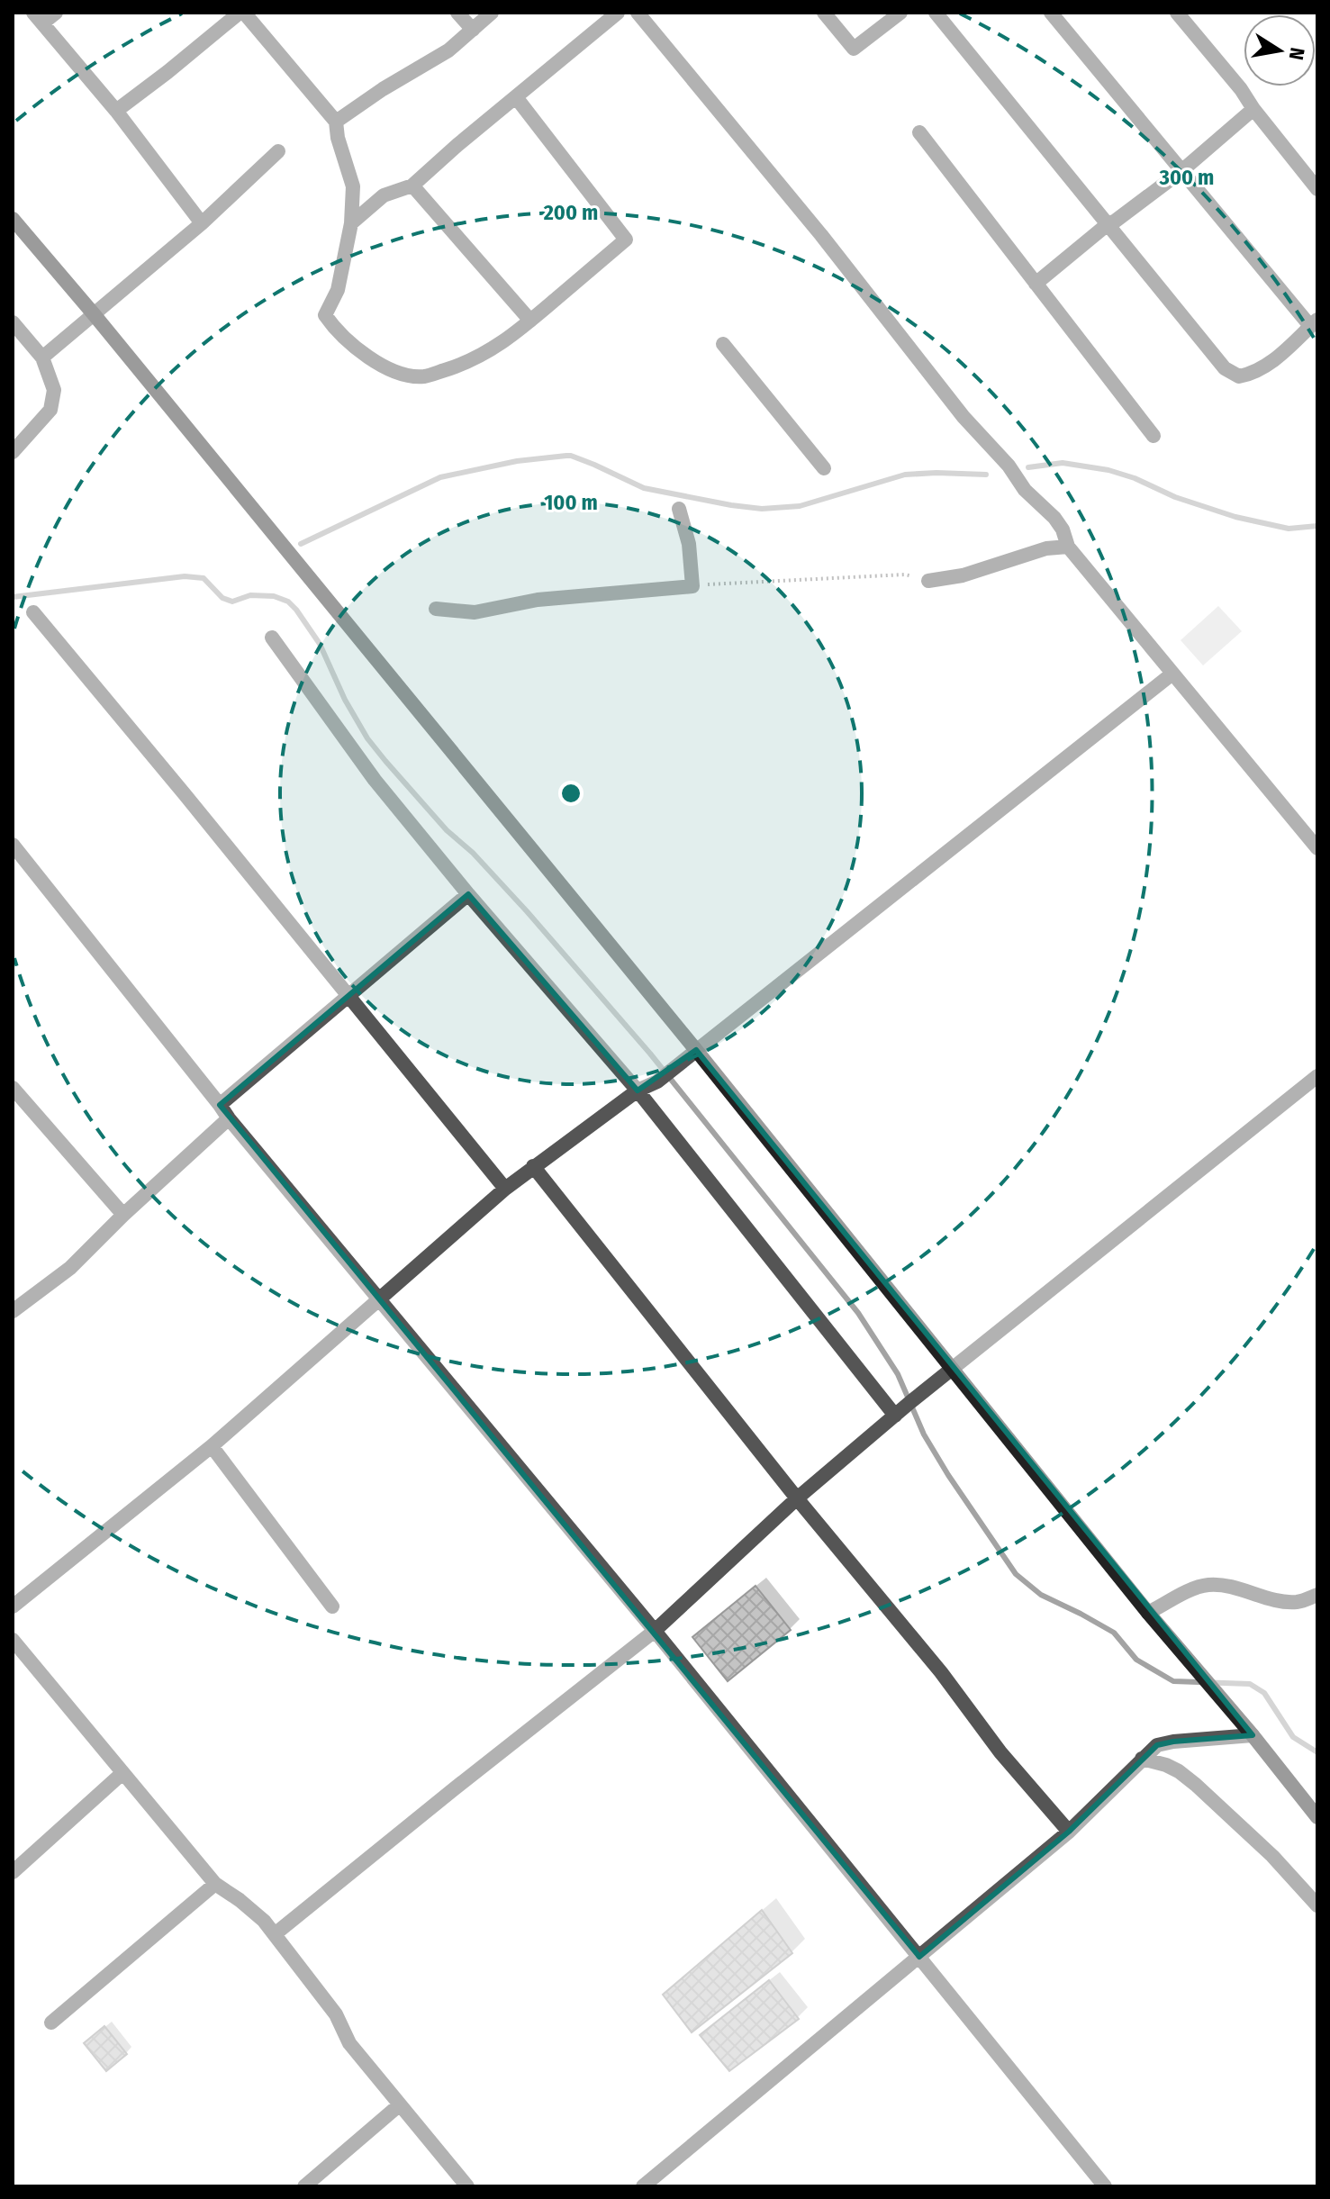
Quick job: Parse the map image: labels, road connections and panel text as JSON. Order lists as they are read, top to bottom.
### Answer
{
  "north": "right",
  "rings": ["300 m", "200 m", "100 m"]
}
